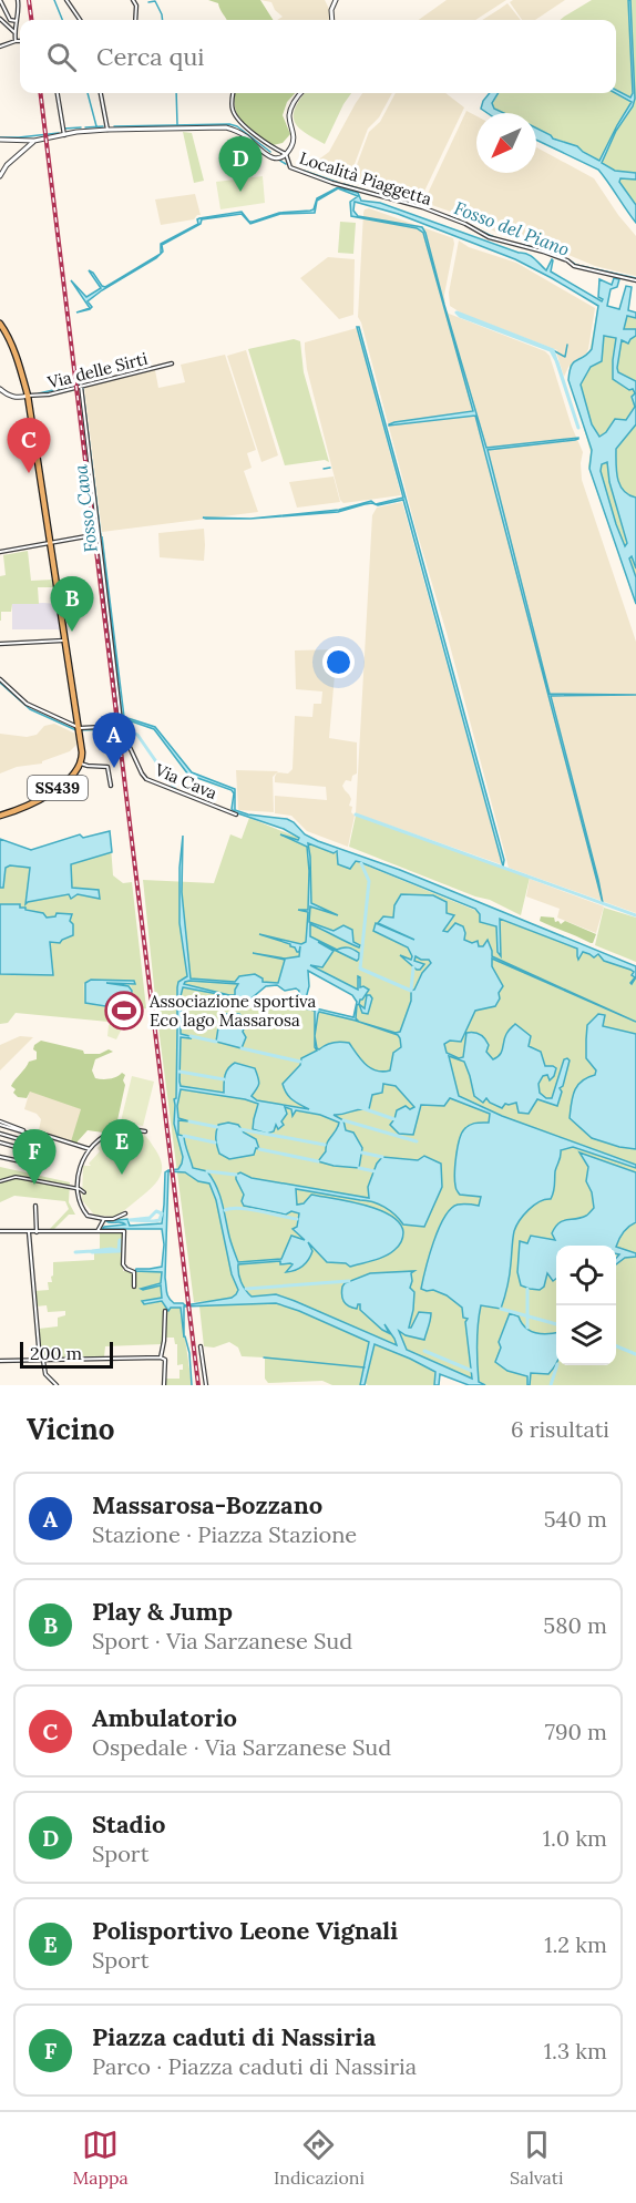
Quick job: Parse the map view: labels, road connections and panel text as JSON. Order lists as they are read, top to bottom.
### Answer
{
  "streets": {
    "main road": ["SS439"],
    "street": ["Località Piaggetta", "Via delle Sirti", "Via Cava"]
  },
  "crossings": [
    ["Via delle Sirti", "Via Cava"],
    ["Via delle Sirti", "SS439"]
  ],
  "water": ["Fosso del Piano", "Fosso Cava"],
  "places": {
    "sports": ["Associazione sportiva Eco lago Massarosa"]
  },
  "scale_bar": "200 m",
  "north": "bottom left",
  "page": {
    "search": "Cerca qui",
    "pins": [
      "D",
      "C",
      "B",
      "A",
      "E",
      "F"
    ],
    "scale": "200 m",
    "heading": ["Vicino", "6 risultati"],
    "list": [
      {
        "mark": "A",
        "name": "Massarosa-Bozzano",
        "note": "Stazione · Piazza Stazione",
        "value": "540 m"
      },
      {
        "mark": "B",
        "name": "Play & Jump",
        "note": "Sport · Via Sarzanese Sud",
        "value": "580 m"
      },
      {
        "mark": "C",
        "name": "Ambulatorio",
        "note": "Ospedale · Via Sarzanese Sud",
        "value": "790 m"
      },
      {
        "mark": "D",
        "name": "Stadio",
        "note": "Sport",
        "value": "1.0 km"
      },
      {
        "mark": "E",
        "name": "Polisportivo Leone Vignali",
        "note": "Sport",
        "value": "1.2 km"
      },
      {
        "mark": "F",
        "name": "Piazza caduti di Nassiria",
        "note": "Parco · Piazza caduti di Nassiria",
        "value": "1.3 km"
      }
    ],
    "nav": ["Mappa", "Indicazioni", "Salvati"]
  }
}
